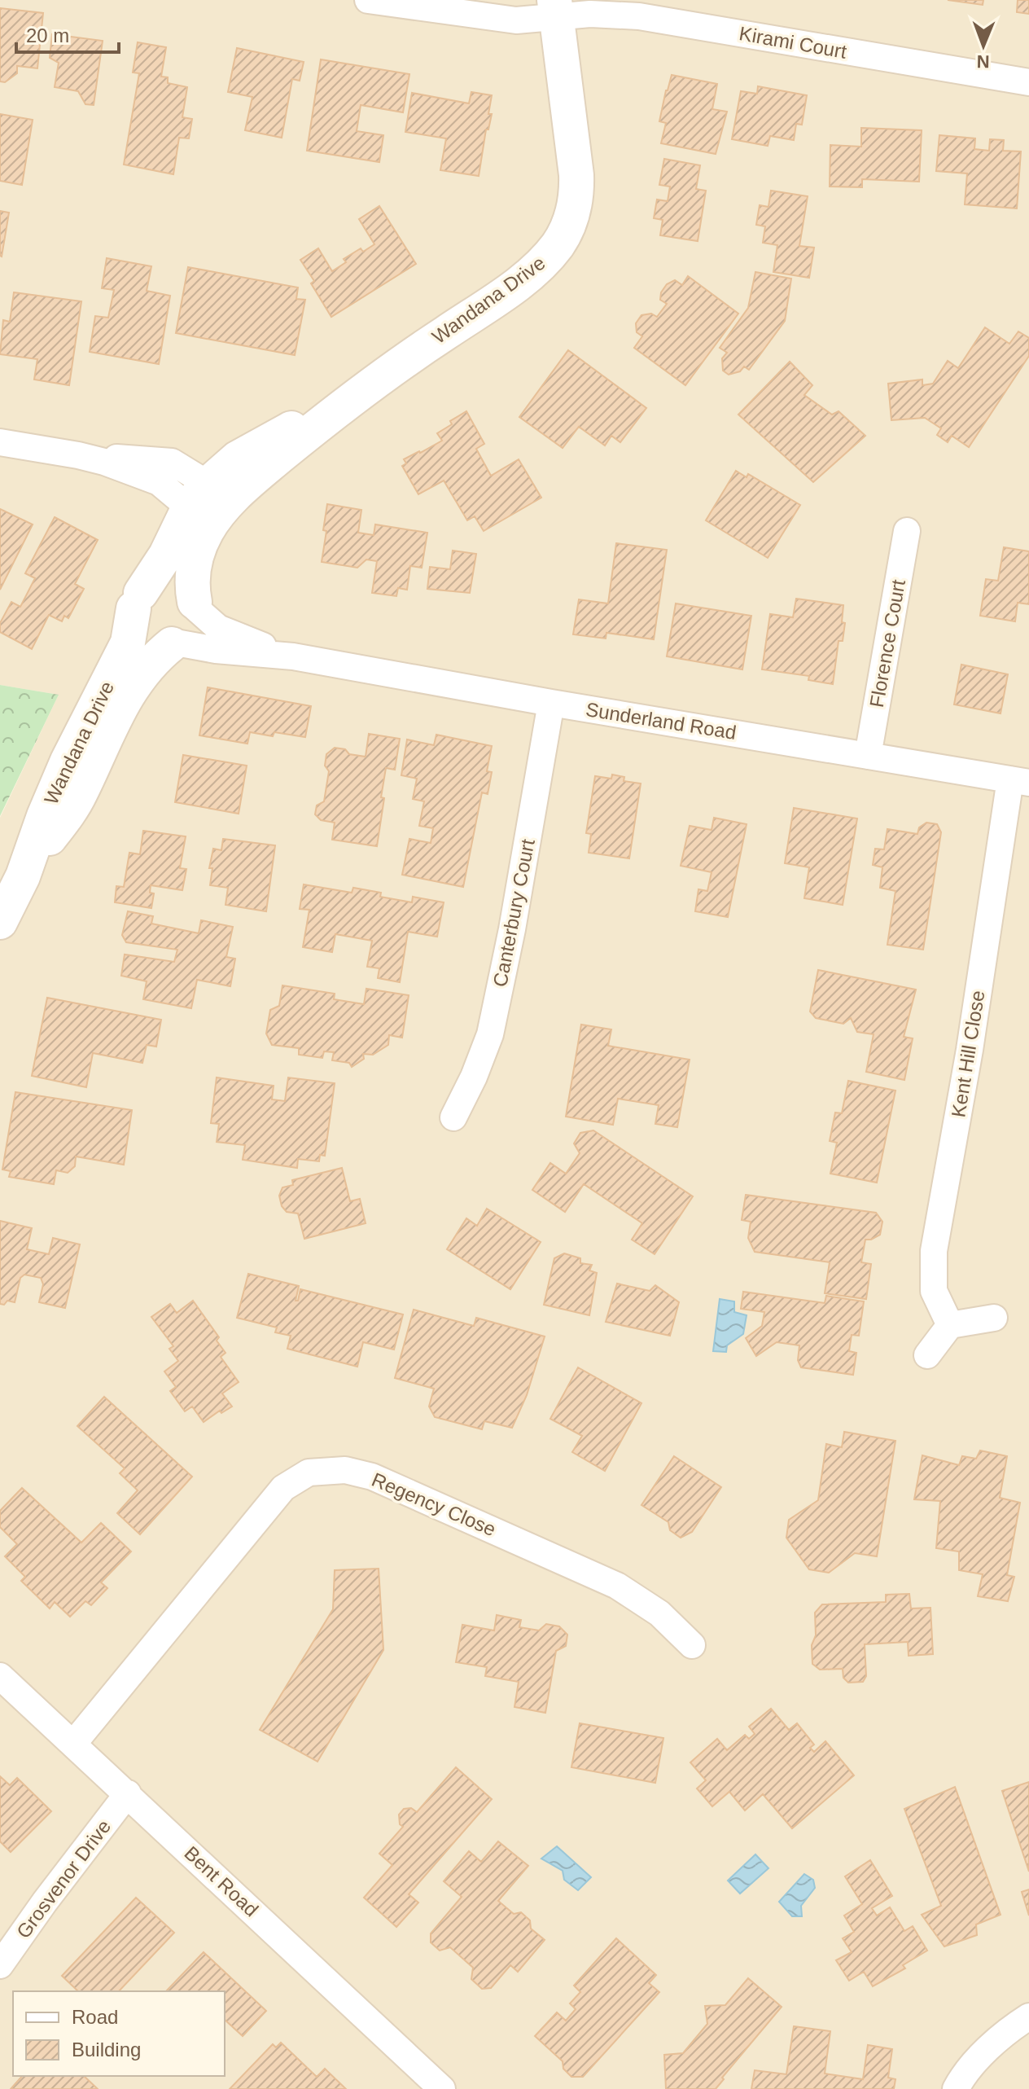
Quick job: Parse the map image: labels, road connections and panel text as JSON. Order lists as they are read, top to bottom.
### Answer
{
  "streets": {
    "street": [
      "Kirami Court",
      "Wandana Drive",
      "Florence Court",
      "Sunderland Road",
      "Canterbury Court",
      "Kent Hill Close",
      "Regency Close",
      "Grosvenor Drive",
      "Bent Road"
    ]
  },
  "crossings": [
    ["Kirami Court", "Wandana Drive"],
    ["Wandana Drive", "Sunderland Road"],
    ["Florence Court", "Sunderland Road"],
    ["Sunderland Road", "Canterbury Court"],
    ["Sunderland Road", "Kent Hill Close"],
    ["Regency Close", "Bent Road"],
    ["Grosvenor Drive", "Bent Road"]
  ],
  "legend": ["Road", "Building"],
  "scale_bar": "20 m",
  "north": "bottom"
}
